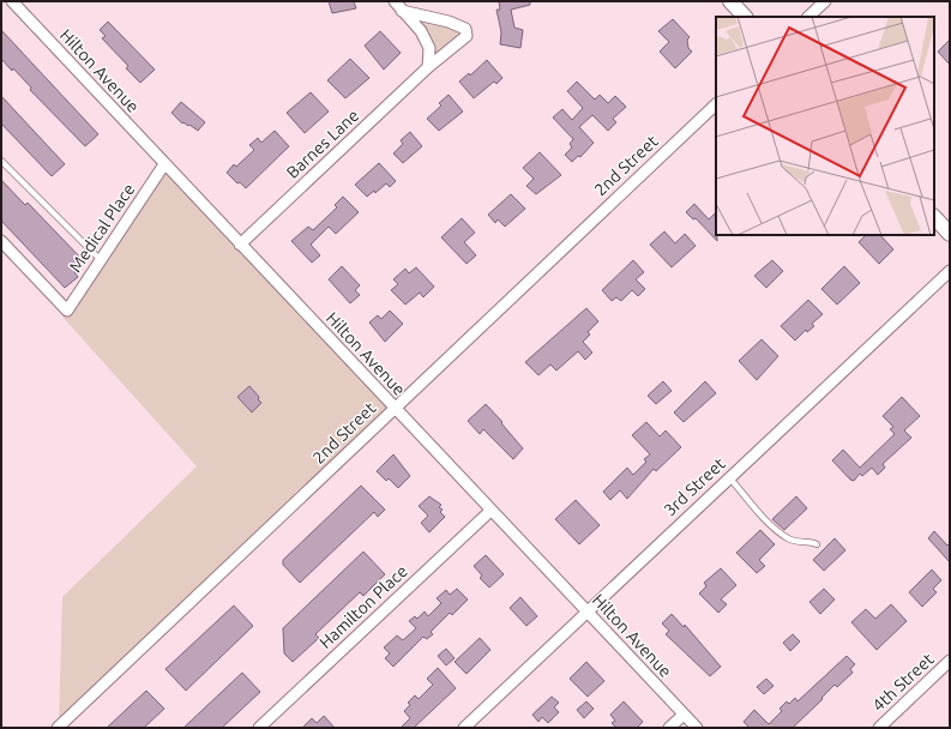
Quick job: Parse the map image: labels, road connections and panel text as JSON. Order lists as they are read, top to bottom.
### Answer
{
  "streets": {
    "street": [
      "Hilton Avenue",
      "Barnes Lane",
      "2nd Street",
      "Medical Place",
      "3rd Street",
      "Hamilton Place",
      "4th Street"
    ]
  },
  "crossings": [
    ["Hilton Avenue", "Barnes Lane"],
    ["Hilton Avenue", "2nd Street"],
    ["Hilton Avenue", "Medical Place"],
    ["Hilton Avenue", "3rd Street"],
    ["Hilton Avenue", "Hamilton Place"]
  ]
}
